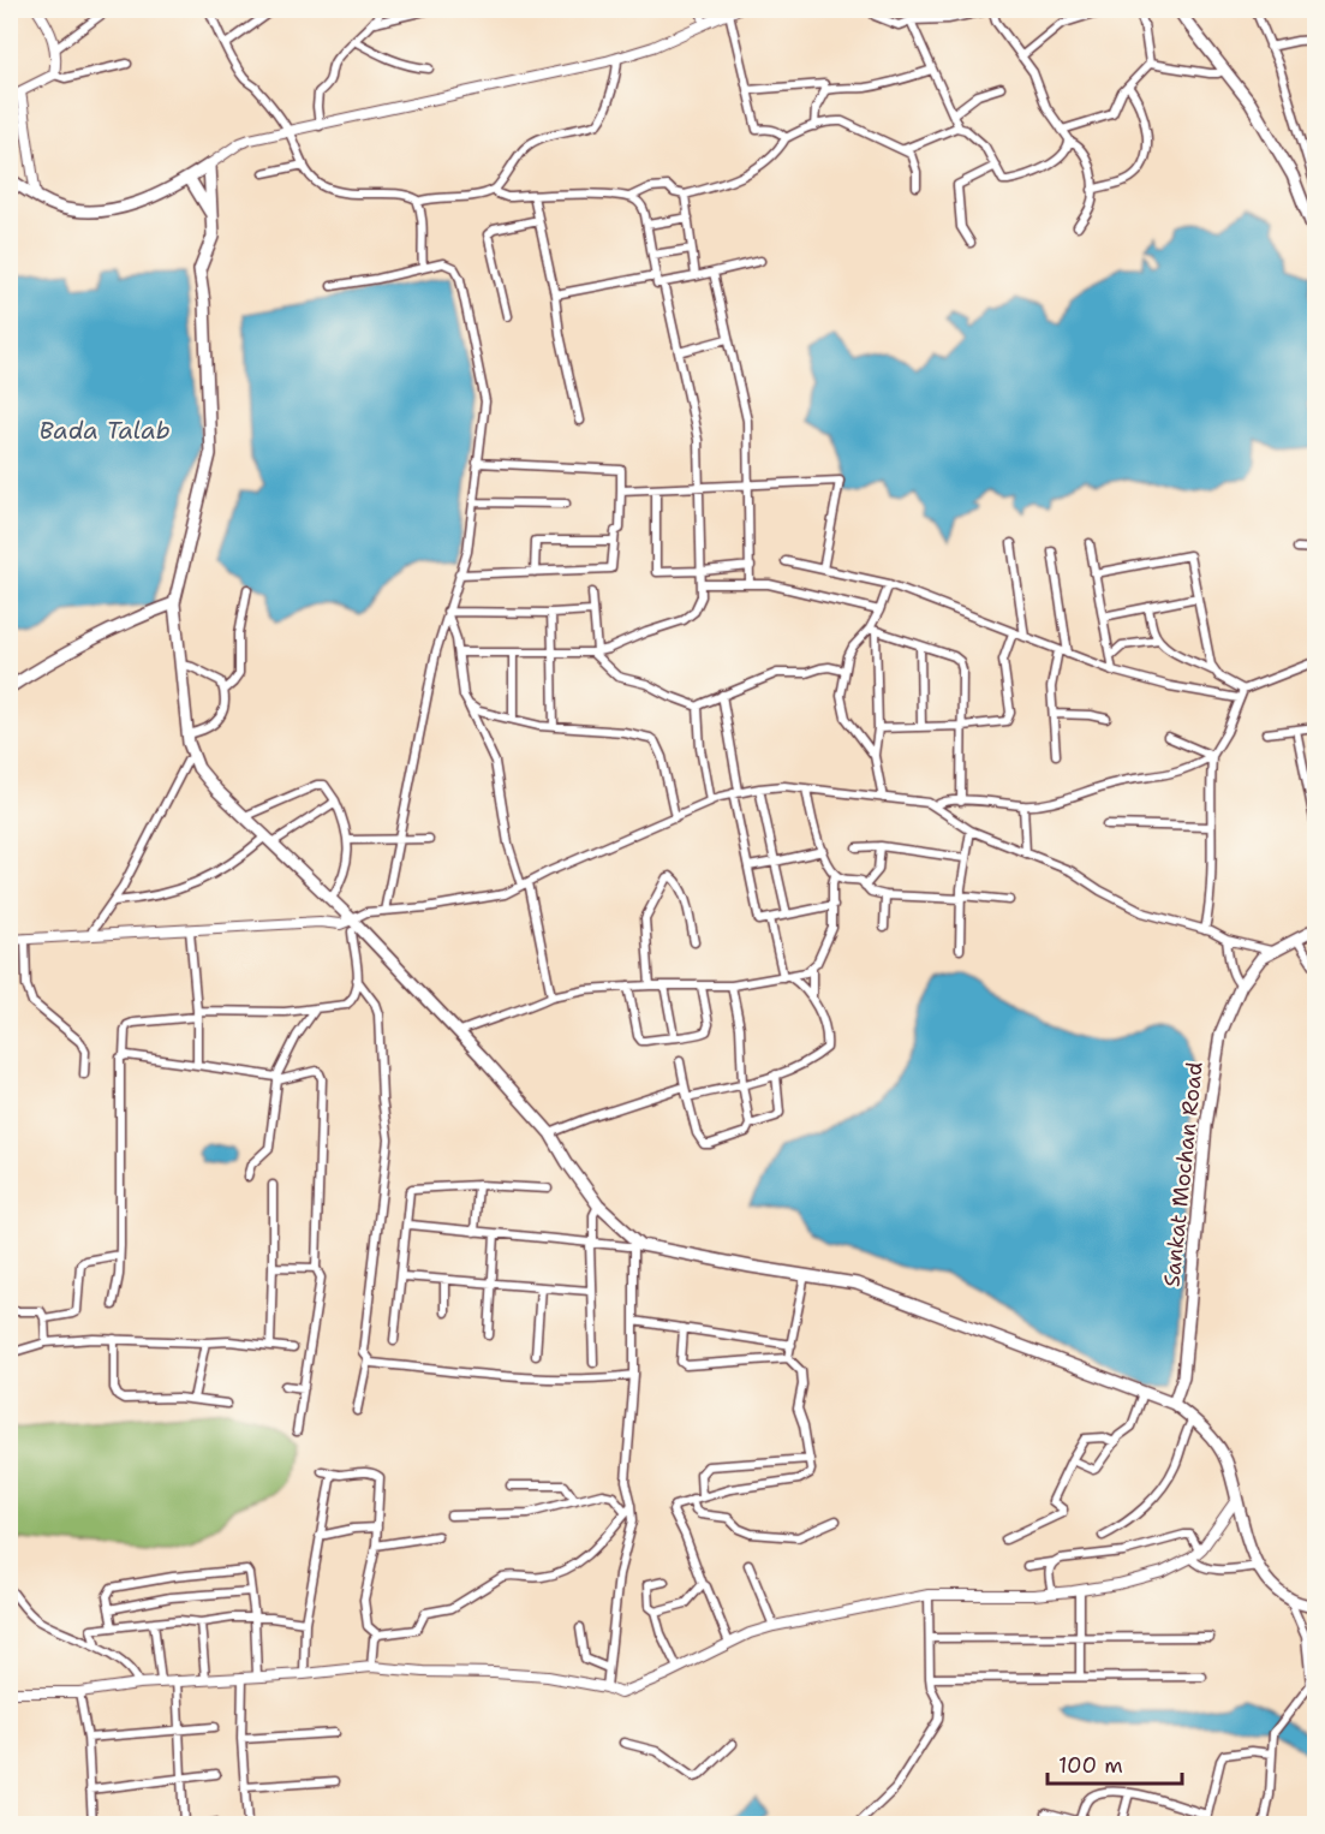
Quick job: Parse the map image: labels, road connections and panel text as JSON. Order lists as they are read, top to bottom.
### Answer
{
  "streets": {
    "main road": ["Sankat Mochan Road"]
  },
  "water": ["Bada Talab"],
  "scale_bar": "100 m"
}
